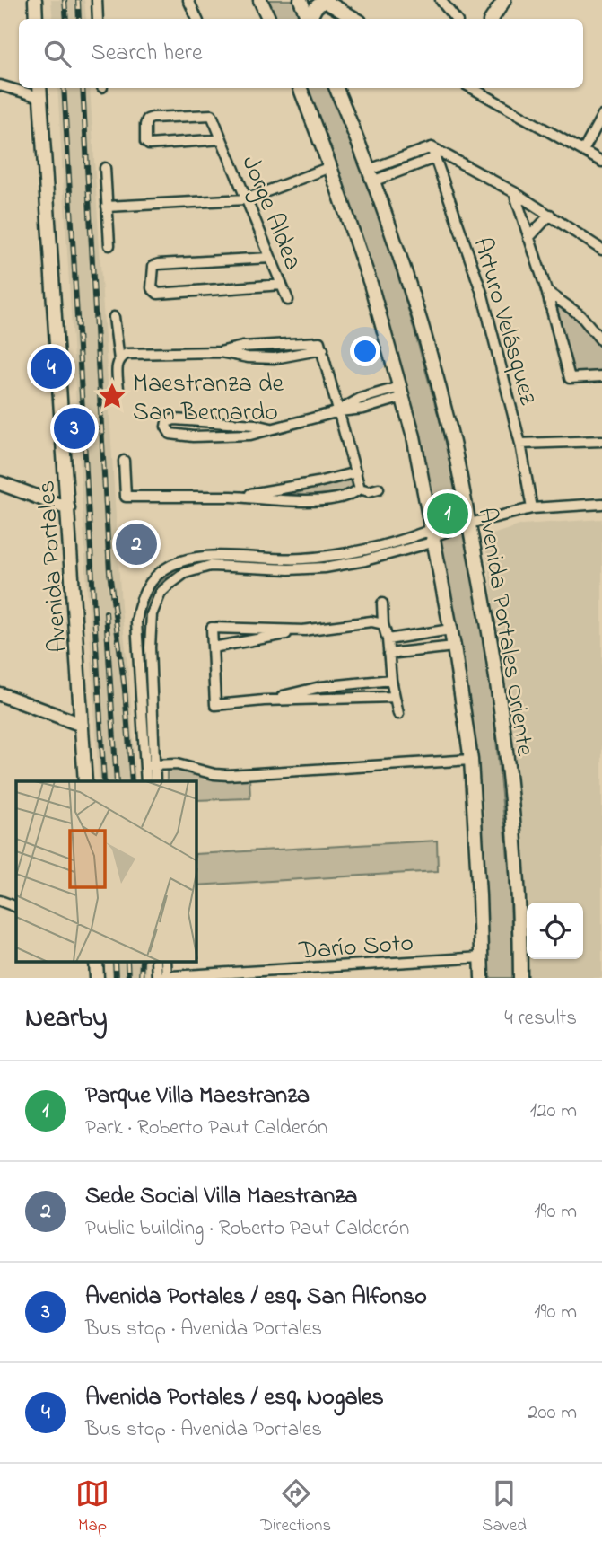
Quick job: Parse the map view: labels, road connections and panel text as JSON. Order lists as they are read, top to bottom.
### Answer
{
  "streets": {
    "street": [
      "Jorge Aldea",
      "Arturo Velásquez",
      "Avenida Portales",
      "Avenida Portales Oriente",
      "Darío Soto"
    ]
  },
  "places": {
    "place": ["Maestranza de San Bernardo"]
  },
  "page": {
    "search": "Search here",
    "pins": [
      "4",
      "3",
      "1",
      "2"
    ],
    "heading": ["Nearby", "4 results"],
    "list": [
      {
        "mark": "1",
        "name": "Parque Villa Maestranza",
        "note": "Park · Roberto Paut Calderón",
        "value": "120 m"
      },
      {
        "mark": "2",
        "name": "Sede Social Villa Maestranza",
        "note": "Public building · Roberto Paut Calderón",
        "value": "190 m"
      },
      {
        "mark": "3",
        "name": "Avenida Portales / esq. San Alfonso",
        "note": "Bus stop · Avenida Portales",
        "value": "190 m"
      },
      {
        "mark": "4",
        "name": "Avenida Portales / esq. Nogales",
        "note": "Bus stop · Avenida Portales",
        "value": "200 m"
      }
    ],
    "nav": ["Map", "Directions", "Saved"]
  }
}
